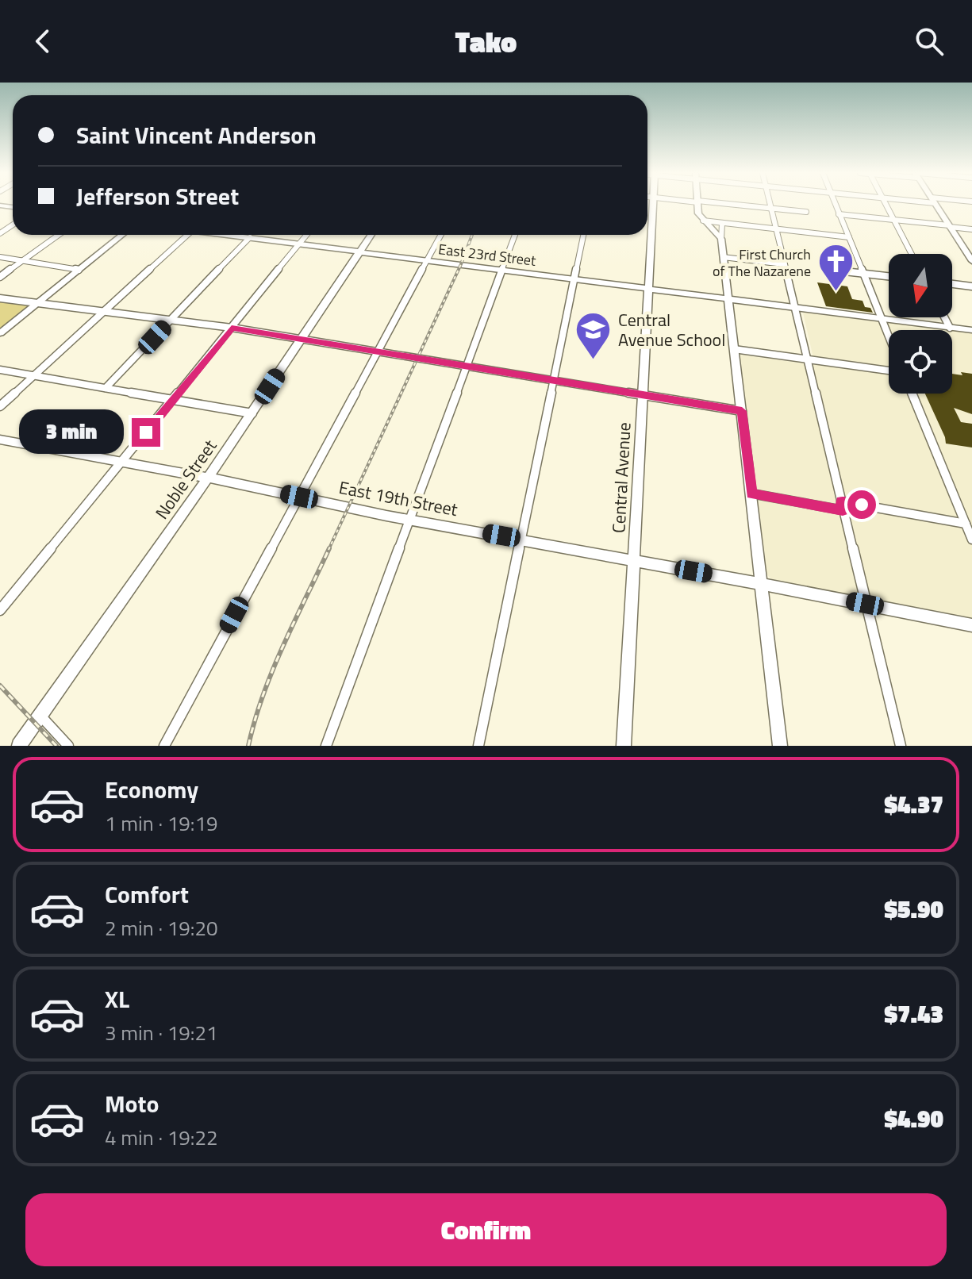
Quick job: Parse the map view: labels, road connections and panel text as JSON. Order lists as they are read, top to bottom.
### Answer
{
  "streets": {
    "street": [
      "East 23rd Street",
      "Central Avenue",
      "Noble Street",
      "East 19th Street"
    ]
  },
  "crossings": [
    ["East 23rd Street", "Central Avenue"],
    ["East 23rd Street", "Noble Street"],
    ["Central Avenue", "East 19th Street"],
    ["Noble Street", "East 19th Street"]
  ],
  "places": {
    "church": ["First Church of The Nazarene"],
    "school or university": ["Central Avenue School"]
  },
  "north": "bottom",
  "page": {
    "header": "Tako",
    "banner": ["Saint Vincent Anderson", "Jefferson Street"],
    "bubble": "3 min",
    "list": [
      {
        "name": "Economy",
        "note": "1 min · 19:19",
        "value": "$4.37"
      },
      {
        "name": "Comfort",
        "note": "2 min · 19:20",
        "value": "$5.90"
      },
      {
        "name": "XL",
        "note": "3 min · 19:21",
        "value": "$7.43"
      },
      {
        "name": "Moto",
        "note": "4 min · 19:22",
        "value": "$4.90"
      }
    ],
    "buttons": "Confirm"
  }
}
